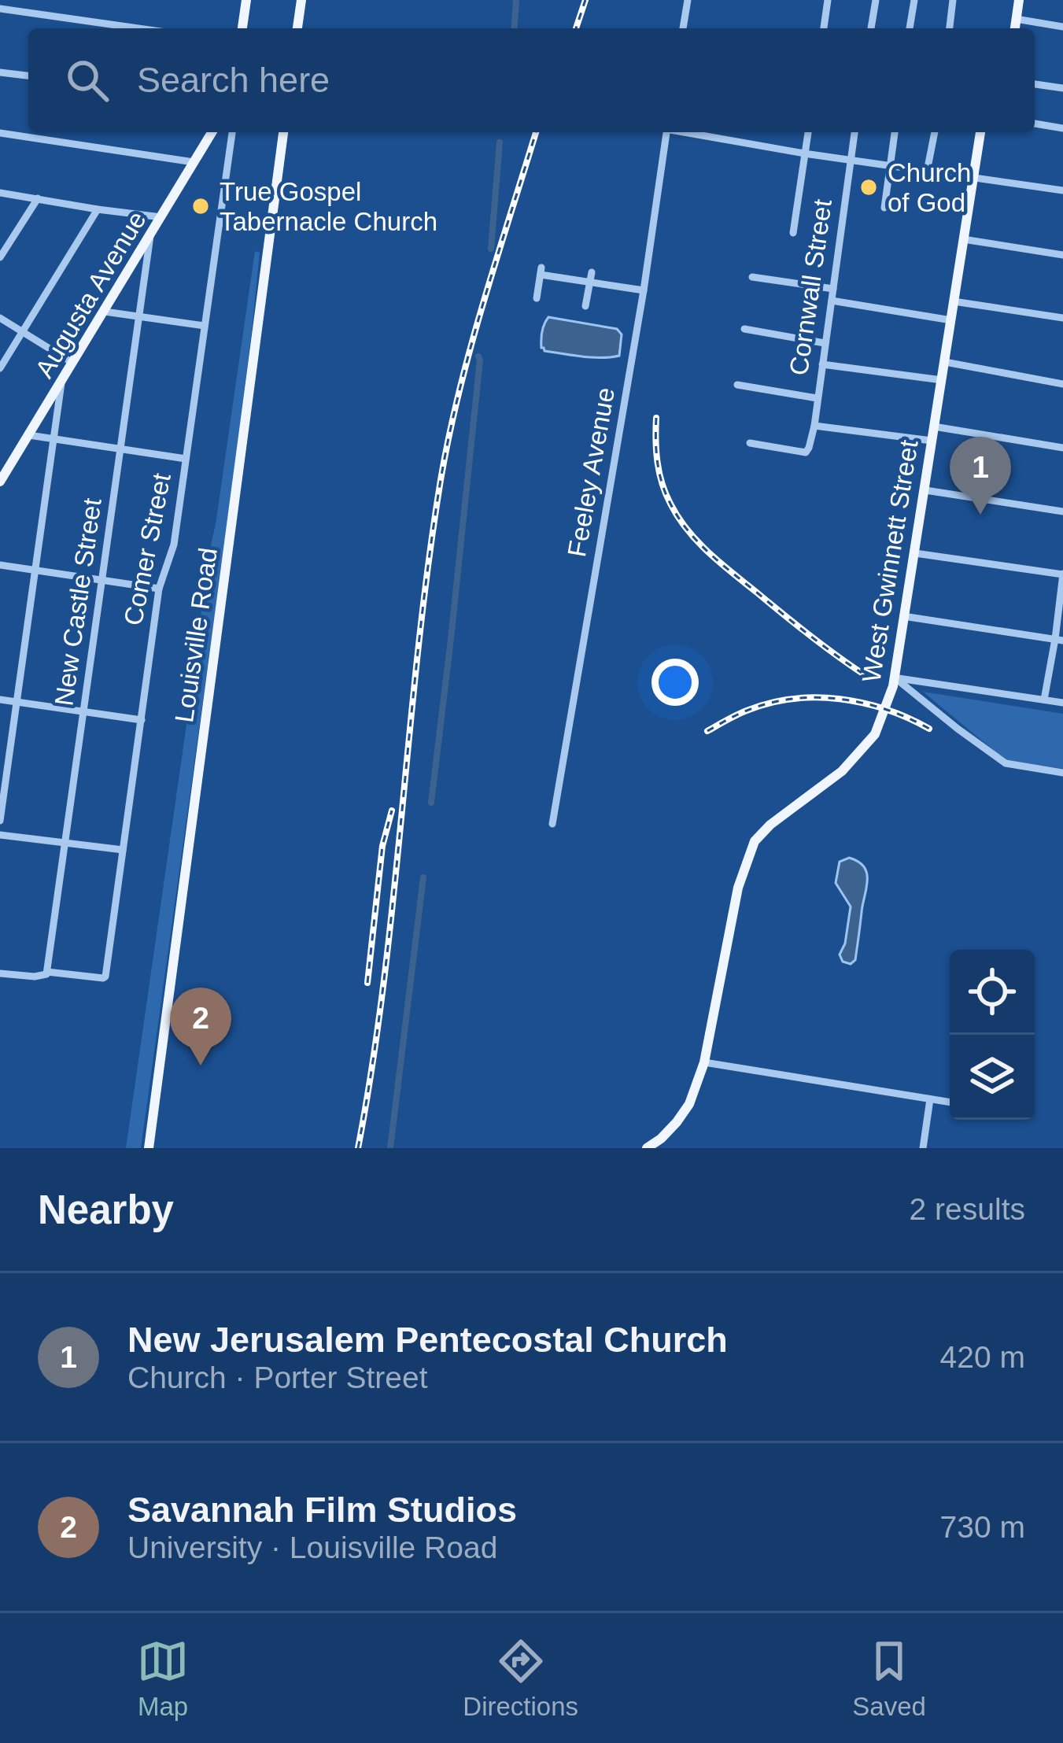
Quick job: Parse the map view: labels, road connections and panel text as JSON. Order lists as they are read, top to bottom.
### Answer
{
  "streets": {
    "main road": ["Augusta Avenue", "West Gwinnett Street", "Louisville Road"],
    "street": [
      "Cornwall Street",
      "Feeley Avenue",
      "Comer Street",
      "New Castle Street"
    ]
  },
  "crossings": [
    ["Augusta Avenue", "New Castle Street"],
    ["Comer Street", "New Castle Street"]
  ],
  "places": ["Church of God", "True Gospel Tabernacle Church"],
  "page": {
    "search": "Search here",
    "pins": ["1", "2"],
    "heading": ["Nearby", "2 results"],
    "list": [
      {
        "mark": "1",
        "name": "New Jerusalem Pentecostal Church",
        "note": "Church · Porter Street",
        "value": "420 m"
      },
      {
        "mark": "2",
        "name": "Savannah Film Studios",
        "note": "University · Louisville Road",
        "value": "730 m"
      }
    ],
    "nav": ["Map", "Directions", "Saved"]
  }
}
